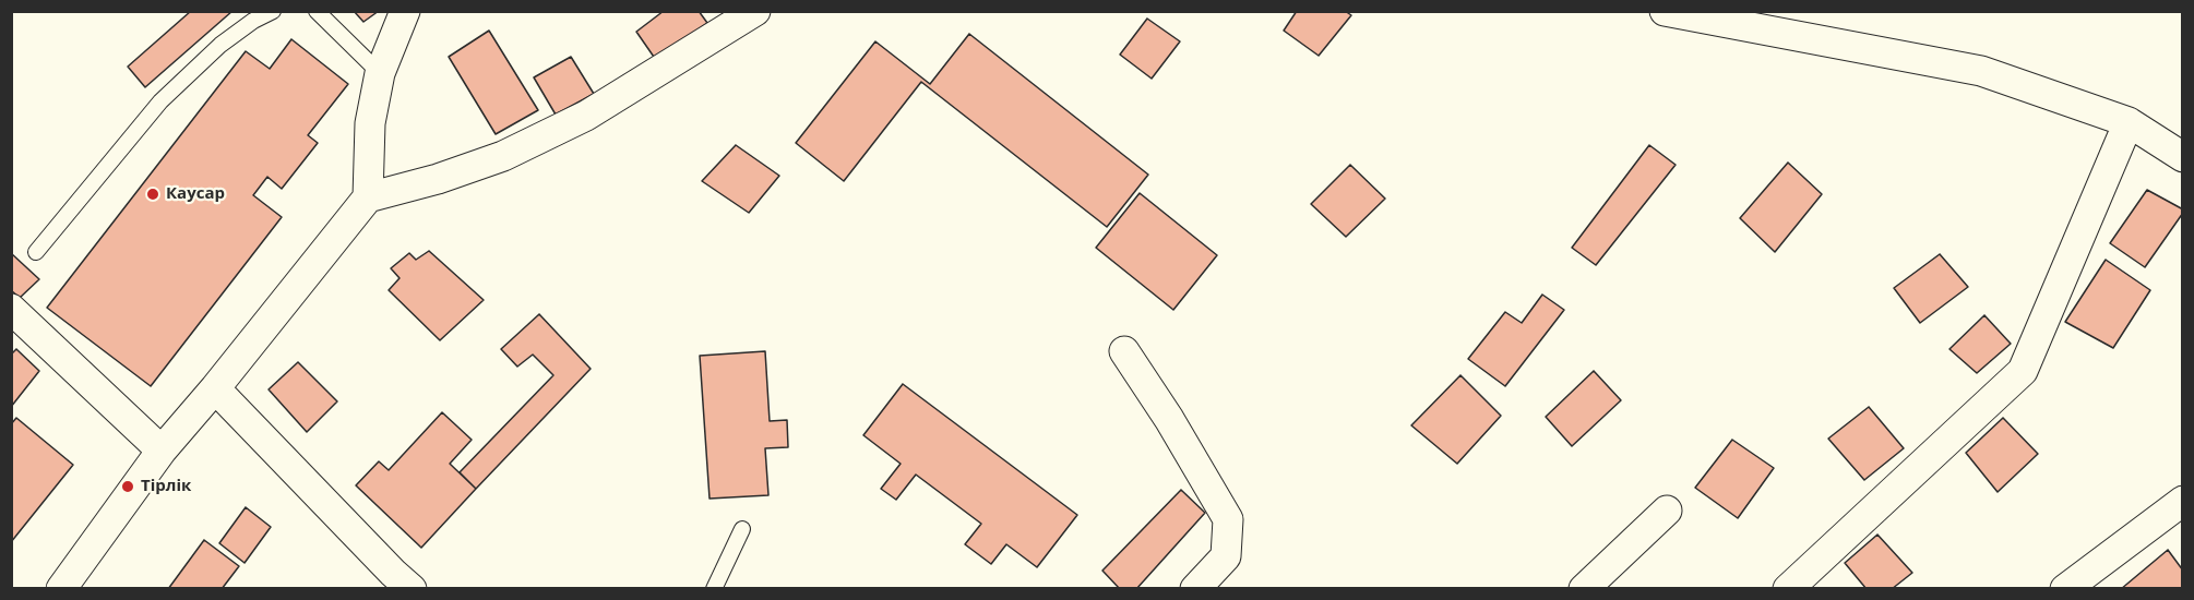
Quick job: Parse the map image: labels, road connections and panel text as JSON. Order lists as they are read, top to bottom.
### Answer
{
  "places": ["Каусар", "Тірлік"]
}
